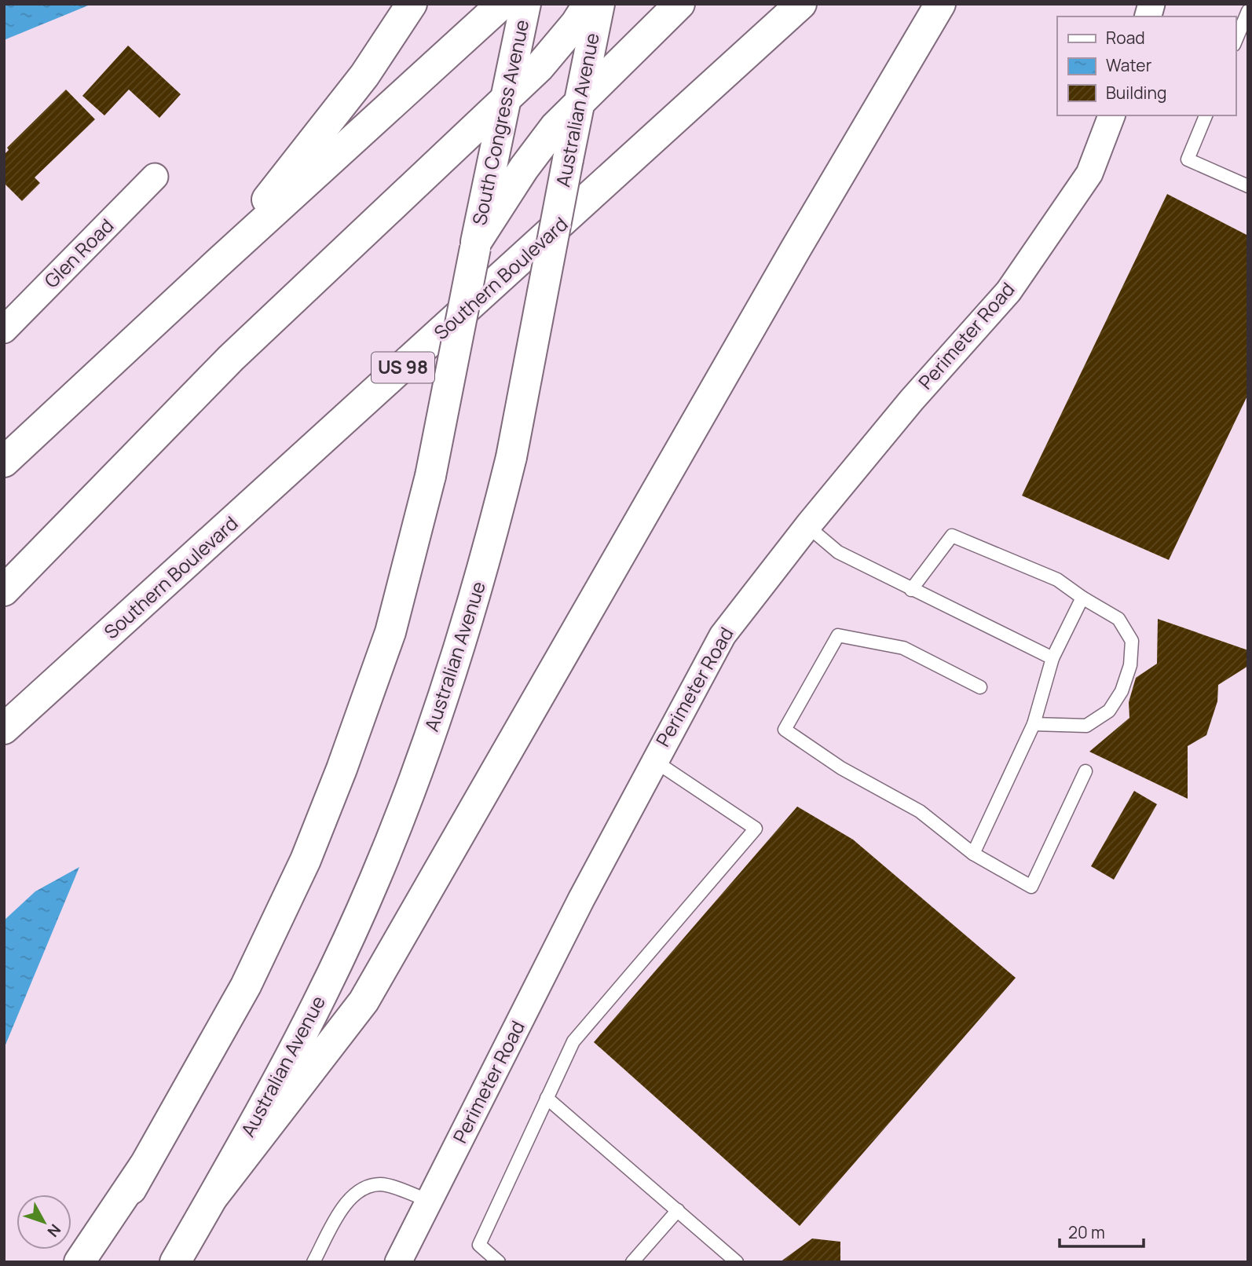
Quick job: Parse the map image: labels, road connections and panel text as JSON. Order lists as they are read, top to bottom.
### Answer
{
  "streets": {
    "main road": [
      "Australian Avenue",
      "South Congress Avenue",
      "Southern Boulevard",
      "US 98"
    ],
    "street": ["Glen Road", "Perimeter Road"]
  },
  "legend": ["Road", "Water", "Building"],
  "scale_bar": "20 m",
  "north": "bottom right"
}
